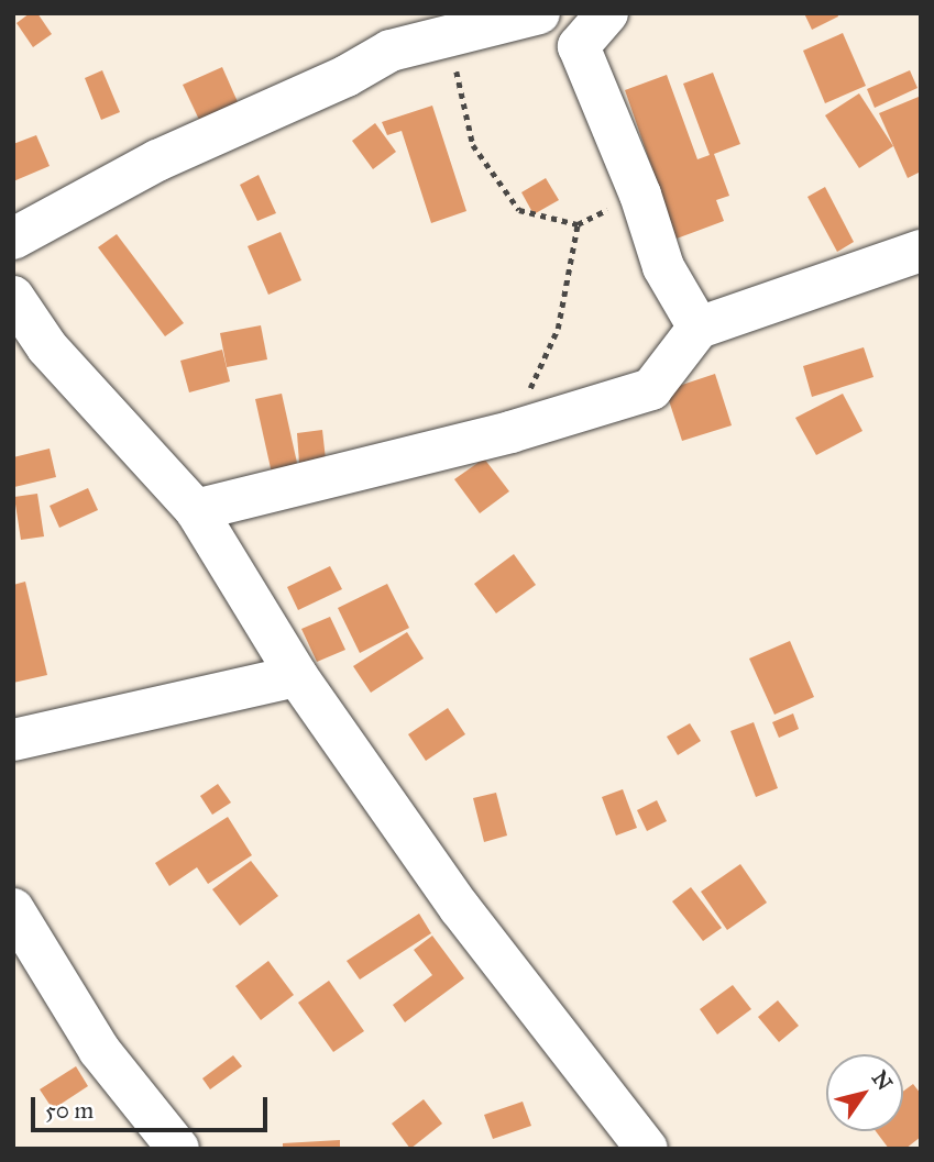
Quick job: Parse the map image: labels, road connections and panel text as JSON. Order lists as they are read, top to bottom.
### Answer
{
  "scale_bar": "50 m",
  "north": "top right"
}
